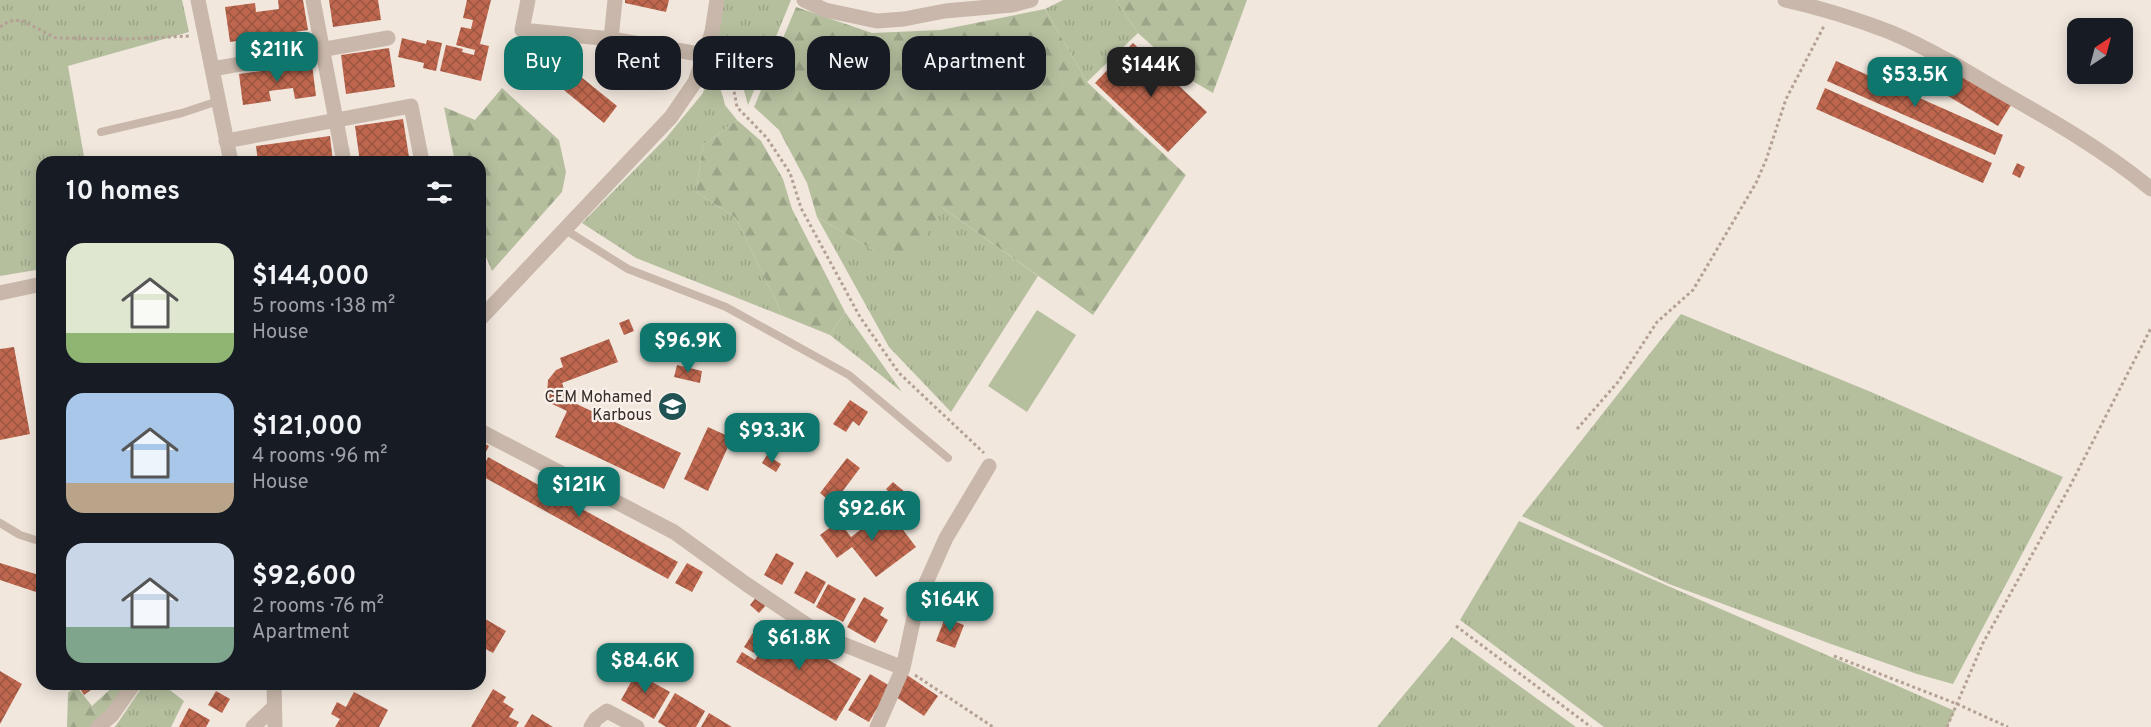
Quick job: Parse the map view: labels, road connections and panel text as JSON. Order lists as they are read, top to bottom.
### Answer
{
  "places": {
    "school or university": ["CEM Mohamed Karbous"]
  },
  "north": "top right",
  "page": {
    "price": [
      "$211K",
      "$144K",
      "$53.5K",
      "$96.9K",
      "$93.3K",
      "$121K",
      "$92.6K",
      "$164K",
      "$61.8K",
      "$84.6K"
    ],
    "chip": [
      "Buy",
      "Rent",
      "Filters",
      "New",
      "Apartment"
    ],
    "heading": "10 homes",
    "list": [
      {
        "name": "$144,000",
        "note": "5 rooms · 138 m² · House"
      },
      {
        "name": "$121,000",
        "note": "4 rooms · 96 m² · House"
      },
      {
        "name": "$92,600",
        "note": "2 rooms · 76 m² · Apartment"
      }
    ]
  }
}
